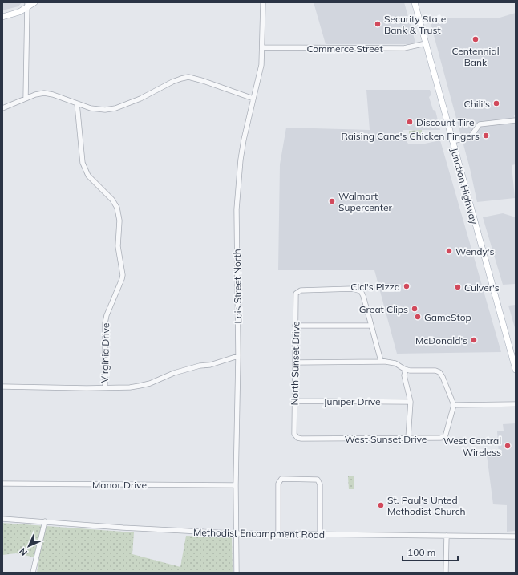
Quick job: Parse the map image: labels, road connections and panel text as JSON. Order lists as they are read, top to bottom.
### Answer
{
  "streets": {
    "main road": ["Junction Highway"],
    "street": [
      "Commerce Street",
      "Lois Street North",
      "Virginia Drive",
      "North Sunset Drive",
      "Juniper Drive",
      "West Sunset Drive",
      "Manor Drive",
      "Methodist Encampment Road"
    ]
  },
  "crossings": [
    ["Commerce Street", "Junction Highway"],
    ["Commerce Street", "Lois Street North"],
    ["Lois Street North", "Manor Drive"],
    ["Lois Street North", "Methodist Encampment Road"],
    ["North Sunset Drive", "Juniper Drive"],
    ["North Sunset Drive", "West Sunset Drive"]
  ],
  "places": [
    "Security State Bank & Trust",
    "Centennial Bank",
    "Chili's",
    "Discount Tire",
    "Raising Cane's Chicken Fingers",
    "Walmart Supercenter",
    "Wendy's",
    "Cici's Pizza",
    "Culver's",
    "Great Clips",
    "GameStop",
    "McDonald's",
    "West Central Wireless",
    "St. Paul's Unted Methodist Church"
  ],
  "scale_bar": "100 m",
  "north": "bottom left"
}
